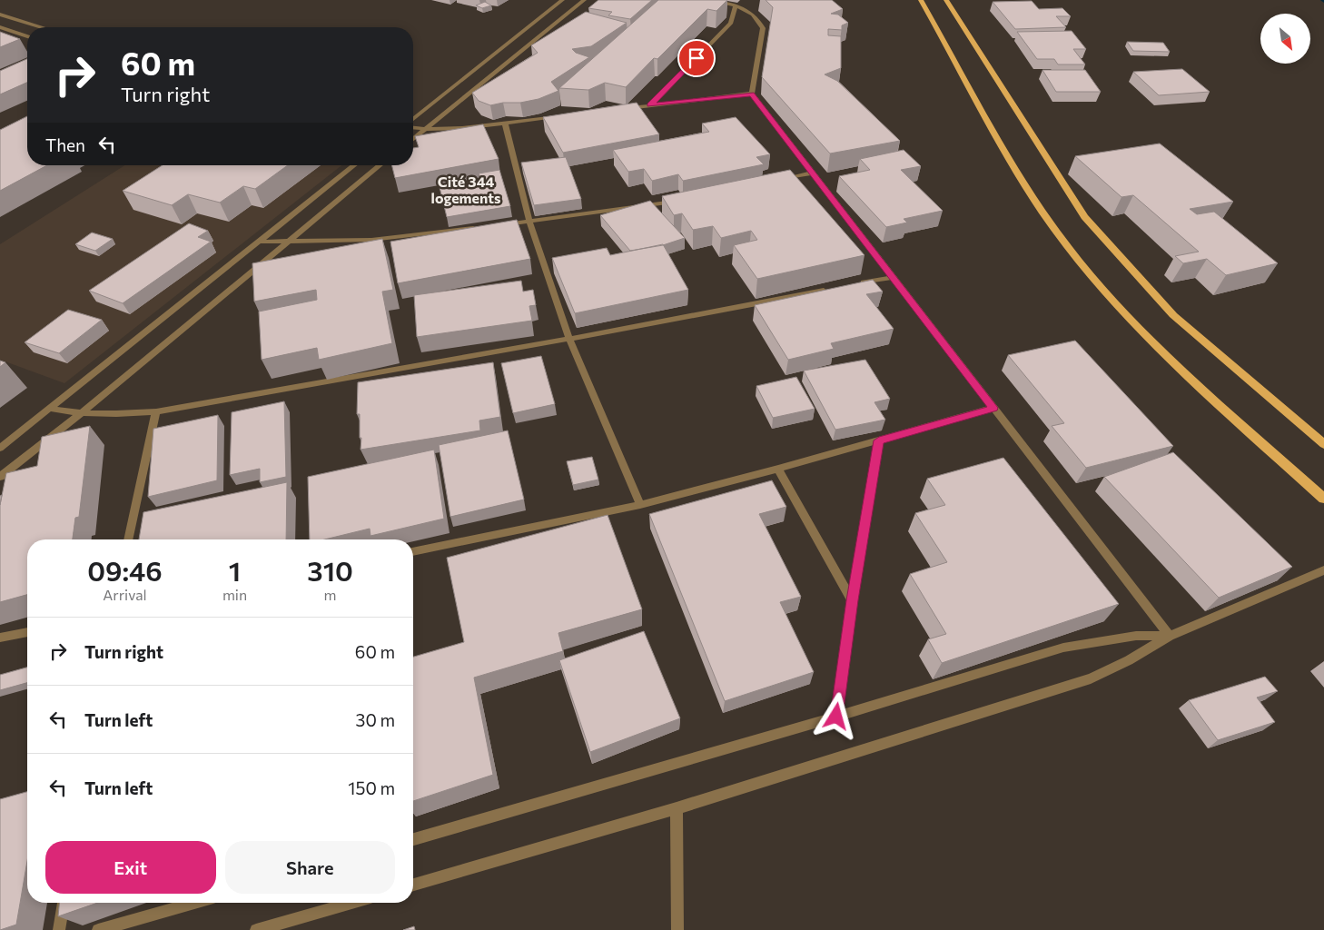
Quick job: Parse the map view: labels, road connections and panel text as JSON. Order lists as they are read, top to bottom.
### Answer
{
  "districts": ["Cité 344 logements"],
  "north": "bottom right",
  "page": {
    "turn": ["60 m", "Turn right"],
    "then": "Then",
    "eta": [
      "09:46",
      "Arrival",
      "1",
      "min",
      "310",
      "m"
    ],
    "list": [
      {
        "name": "Turn right",
        "value": "60 m"
      },
      {
        "name": "Turn left",
        "value": "30 m"
      },
      {
        "name": "Turn left",
        "value": "150 m"
      }
    ],
    "buttons": ["Exit", "Share"]
  }
}
